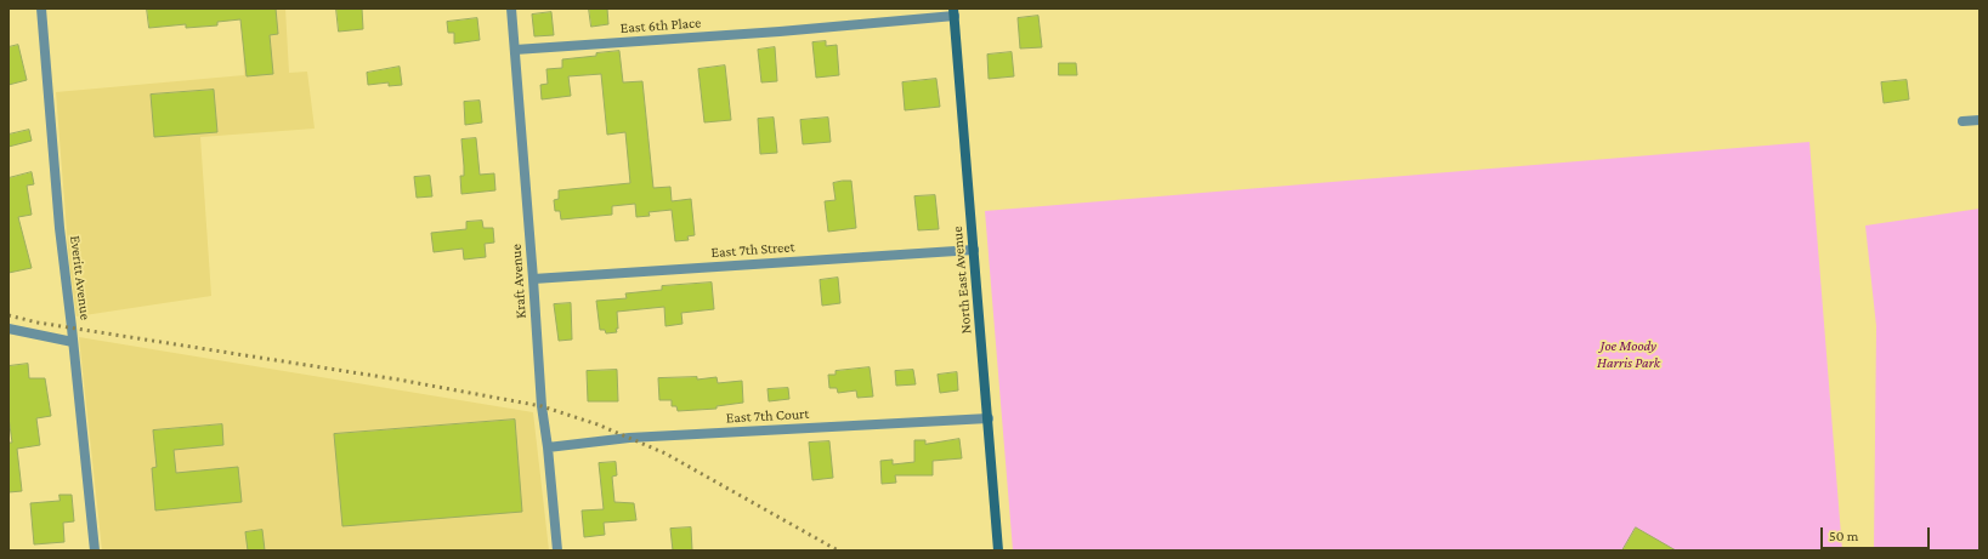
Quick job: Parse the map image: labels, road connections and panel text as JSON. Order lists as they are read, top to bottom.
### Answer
{
  "streets": {
    "main road": ["North East Avenue"],
    "street": [
      "East 6th Place",
      "East 7th Street",
      "Everitt Avenue",
      "Kraft Avenue",
      "East 7th Court"
    ]
  },
  "crossings": [
    ["East 6th Place", "North East Avenue"],
    ["East 6th Place", "Kraft Avenue"],
    ["East 7th Street", "North East Avenue"],
    ["East 7th Street", "Kraft Avenue"],
    ["North East Avenue", "East 7th Court"],
    ["Kraft Avenue", "East 7th Court"]
  ],
  "parks": ["Joe Moody Harris Park"],
  "scale_bar": "50 m"
}
